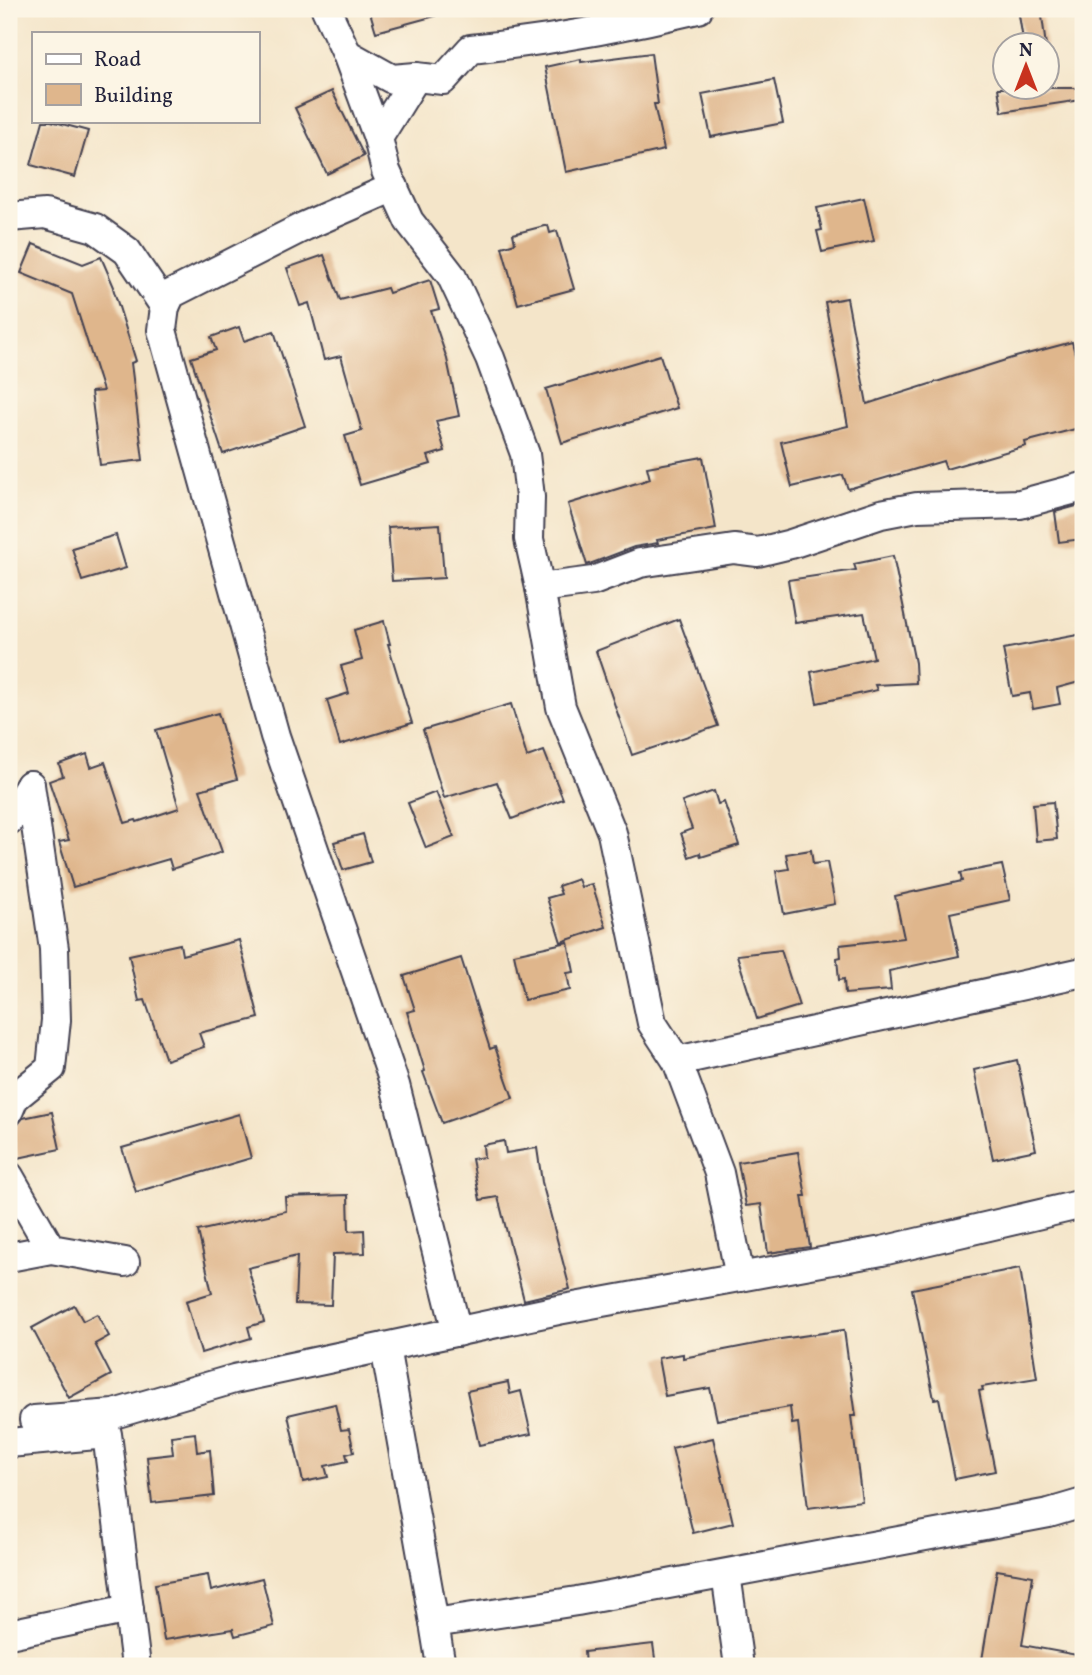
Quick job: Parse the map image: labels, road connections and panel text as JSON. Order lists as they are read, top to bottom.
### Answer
{
  "legend": ["Road", "Building"],
  "north": "top"
}
